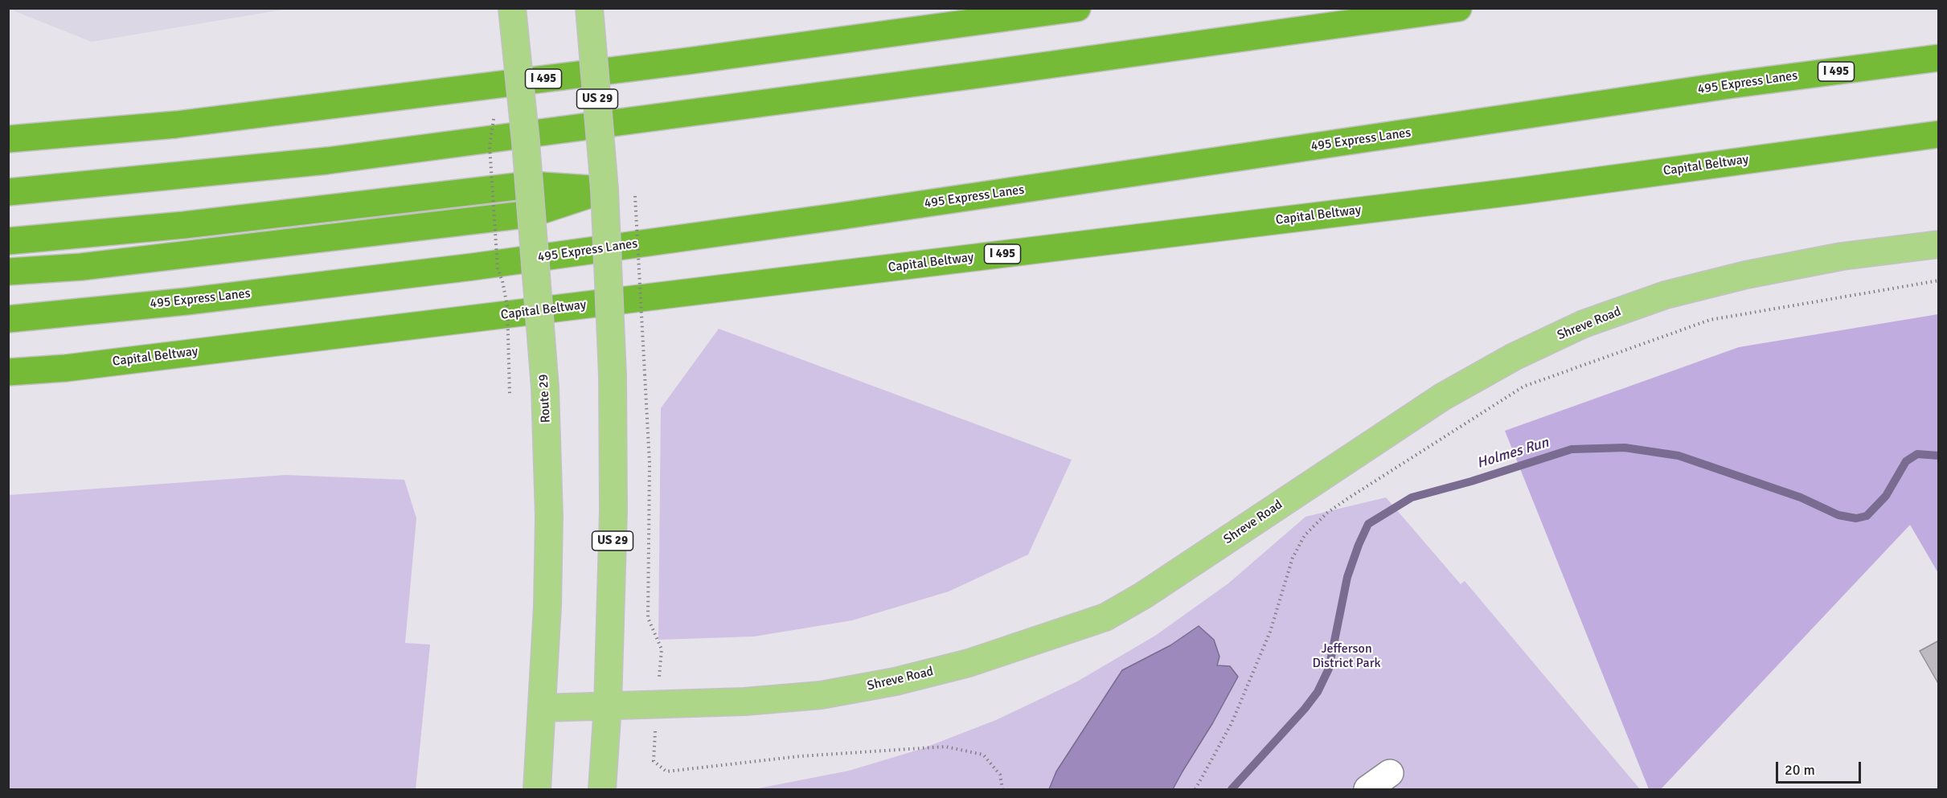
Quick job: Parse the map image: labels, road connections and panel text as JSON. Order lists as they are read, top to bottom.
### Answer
{
  "streets": {
    "highway": ["I 495", "495 Express Lanes", "Capital Beltway"],
    "main road": ["US 29", "Shreve Road", "Route 29"]
  },
  "crossings": [
    ["US 29", "Shreve Road"],
    ["Shreve Road", "Route 29"]
  ],
  "water": ["Holmes Run"],
  "parks": ["Jefferson District Park"],
  "scale_bar": "20 m"
}
